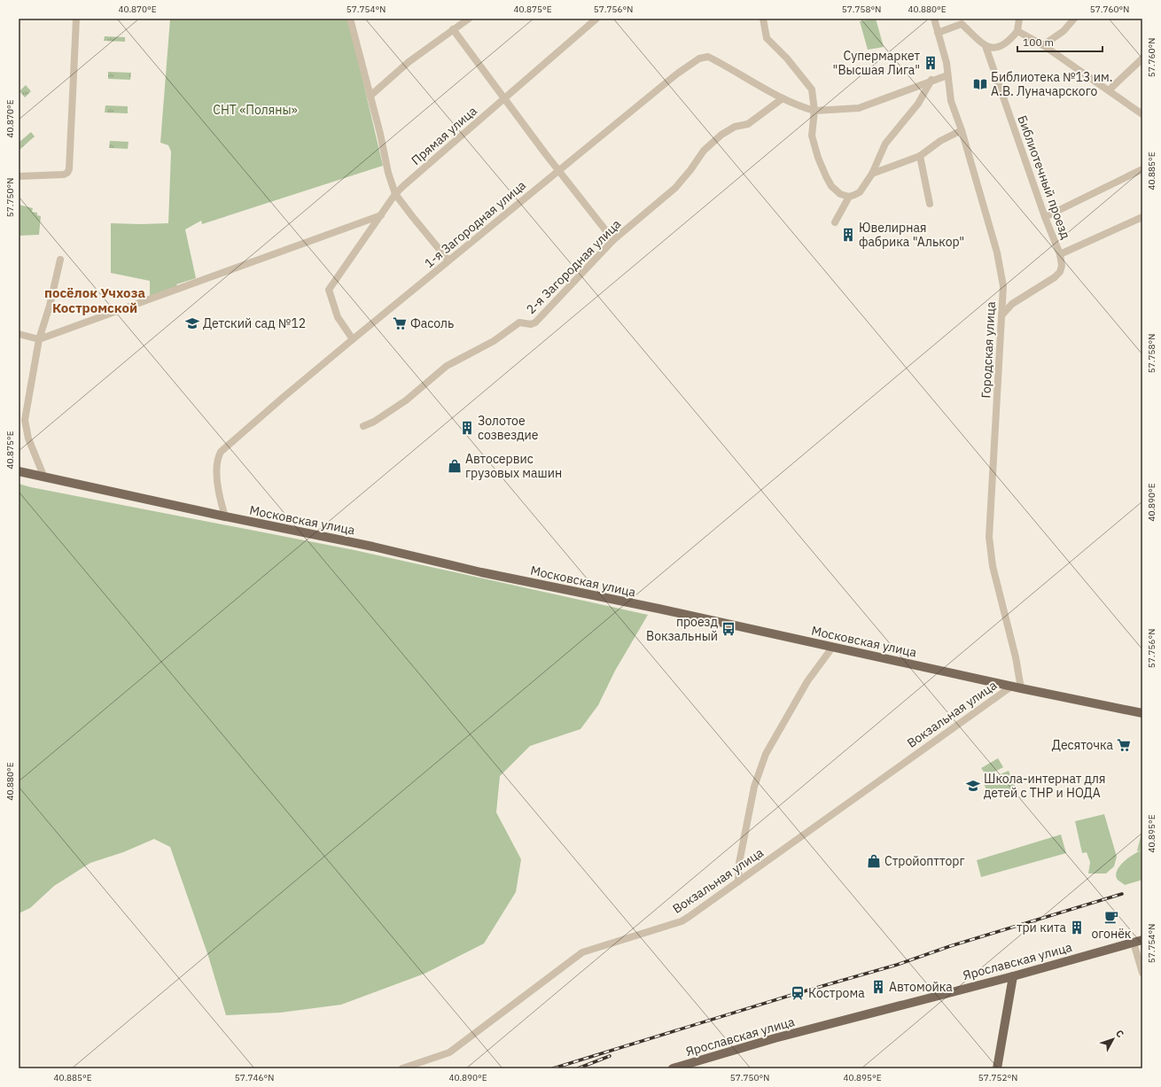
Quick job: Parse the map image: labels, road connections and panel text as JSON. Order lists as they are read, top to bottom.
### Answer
{
  "streets": {
    "main road": ["Московская улица", "Ярославская улица"],
    "street": [
      "Прямая улица",
      "Библиотечный проезд",
      "1-я Загородная улица",
      "2-я Загородная улица",
      "Городская улица",
      "Вокзальная улица"
    ]
  },
  "crossings": [
    ["Прямая улица", "1-я Загородная улица"],
    ["Библиотечный проезд", "Городская улица"],
    ["1-я Загородная улица", "2-я Загородная улица"],
    ["1-я Загородная улица", "Московская улица"],
    ["Городская улица", "Московская улица"],
    ["Московская улица", "Вокзальная улица"]
  ],
  "districts": ["посёлок Учхоза Костромской"],
  "parks": ["СНТ «Поляны»"],
  "places": {
    "building": [
      "Супермаркет \"Высшая Лига\"",
      "Ювелирная фабрика \"Алькор\"",
      "Золотое созвездие",
      "три кита",
      "Автомойка"
    ],
    "library": ["Библиотека №13 им. А.В. Луначарского"],
    "school or university": ["Детский сад №12", "Школа-интернат для детей с ТНР и НОДА"],
    "supermarket": ["Фасоль", "Десяточка"],
    "shop": ["Автосервис грузовых машин", "Стройоптторг"],
    "bus stop": ["проезд Вокзальный"],
    "cafe": ["огонёк"],
    "station": ["Кострома"]
  },
  "scale_bar": "100 m",
  "north": "top right",
  "coordinates": [
    "40.870°E",
    "57.754°N",
    "40.875°E",
    "57.756°N",
    "57.758°N",
    "40.880°E",
    "57.760°N",
    "40.885°E",
    "57.750°N",
    "40.890°E",
    "40.895°E",
    "57.746°N",
    "57.752°N"
  ]
}
